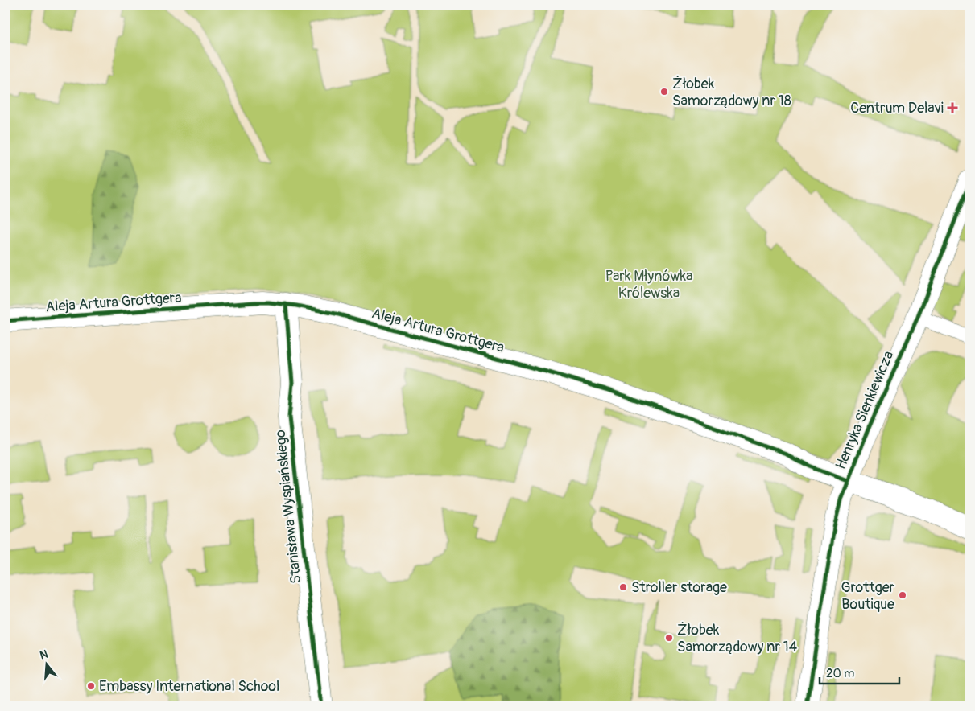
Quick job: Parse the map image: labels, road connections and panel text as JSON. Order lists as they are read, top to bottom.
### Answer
{
  "streets": {
    "street": ["Aleja Artura Grottgera", "Henryka Sienkiewicza", "Stanisława Wyspiańskiego"]
  },
  "crossings": [
    ["Aleja Artura Grottgera", "Henryka Sienkiewicza"],
    ["Aleja Artura Grottgera", "Stanisława Wyspiańskiego"]
  ],
  "parks": ["Park Młynówka Królewska"],
  "places": {
    "other": [
      "Żłobek Samorządowy nr 18",
      "Stroller storage",
      "Grottger Boutique",
      "Żłobek Samorządowy nr 14",
      "Embassy International School"
    ],
    "health": ["Centrum Delavi"]
  },
  "scale_bar": "20 m",
  "north": "top"
}
